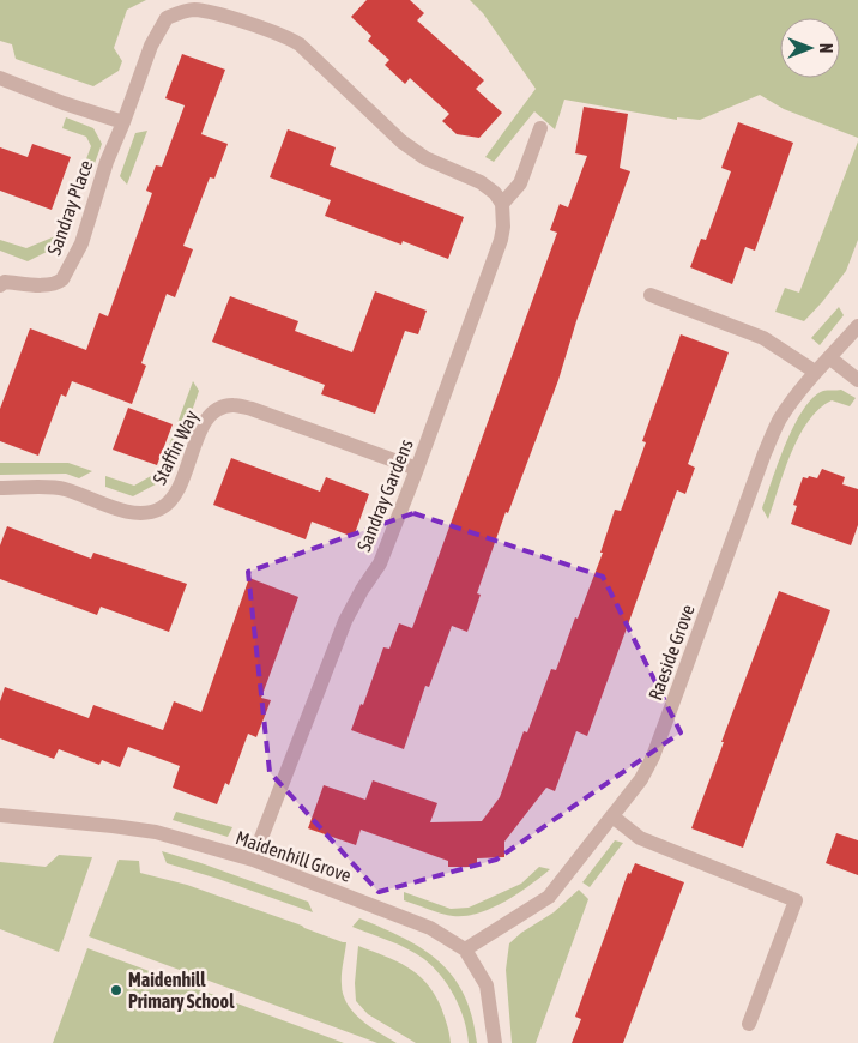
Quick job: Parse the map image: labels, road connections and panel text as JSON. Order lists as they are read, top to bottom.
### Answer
{
  "streets": {
    "street": [
      "Sandray Place",
      "Staffin Way",
      "Sandray Gardens",
      "Raeside Grove",
      "Maidenhill Grove"
    ]
  },
  "crossings": [
    ["Staffin Way", "Sandray Gardens"],
    ["Sandray Gardens", "Maidenhill Grove"],
    ["Raeside Grove", "Maidenhill Grove"]
  ],
  "places": ["Maidenhill Primary School"],
  "north": "right"
}
